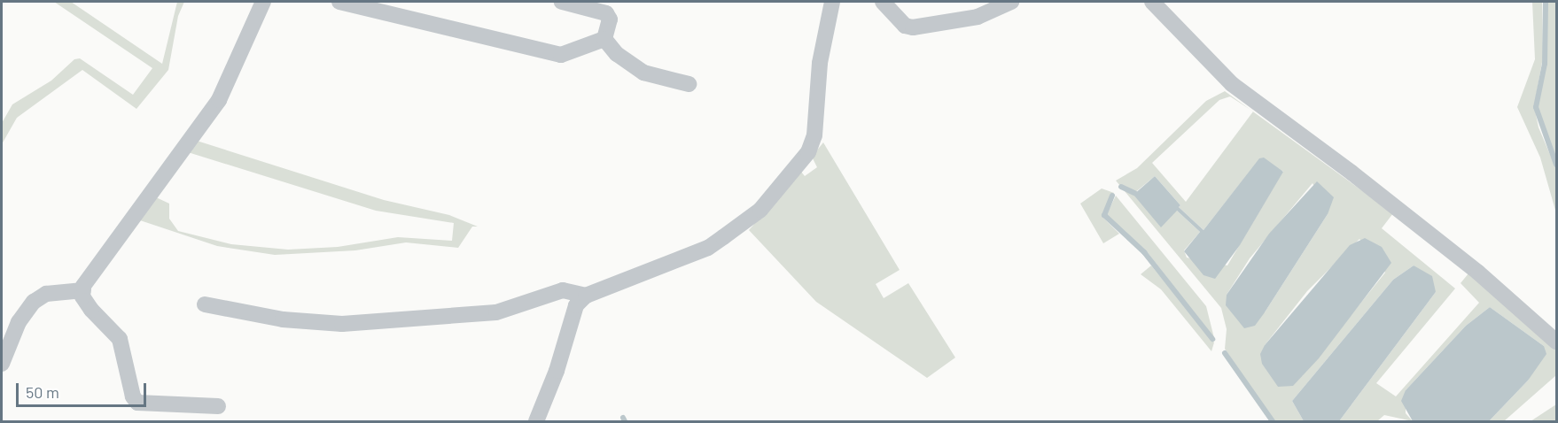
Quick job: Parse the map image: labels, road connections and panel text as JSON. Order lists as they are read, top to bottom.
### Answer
{
  "scale_bar": "50 m"
}
